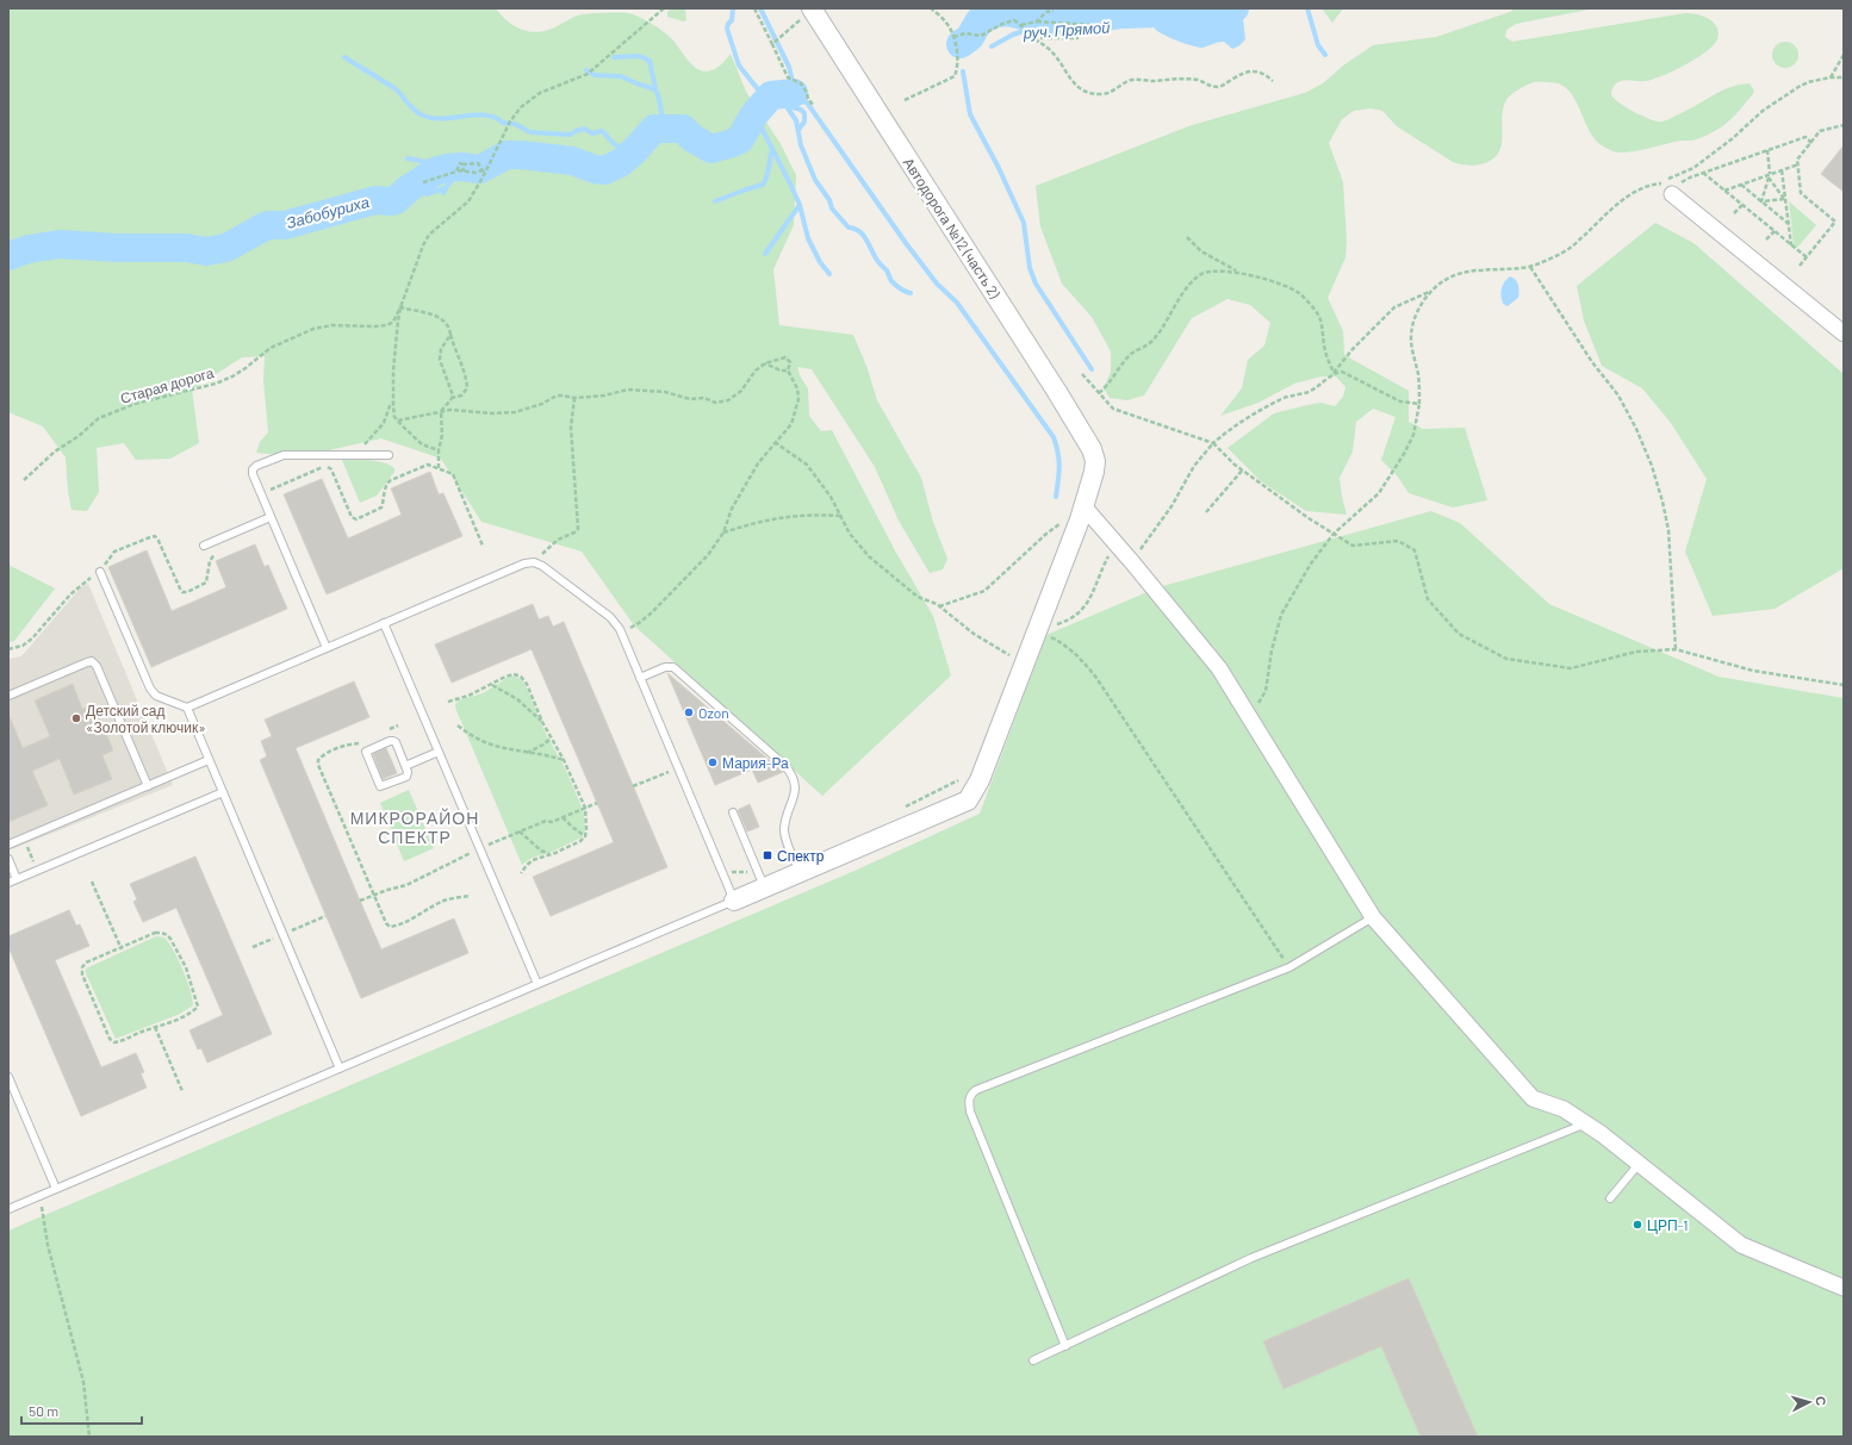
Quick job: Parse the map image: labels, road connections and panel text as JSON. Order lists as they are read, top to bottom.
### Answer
{
  "streets": {
    "street": ["Автодорога №12 (часть 2)"],
    "path": ["Старая дорога"]
  },
  "districts": ["МИКРОРАЙОН СПЕКТР"],
  "water": ["руч. Прямой", "Забобуриха"],
  "places": {
    "other": [
      "Ozon",
      "Детский сад «Золотой ключик»",
      "Мария-Ра",
      "ЦРП-1"
    ],
    "transit": ["Спектр"]
  },
  "scale_bar": "50 m",
  "north": "right"
}
